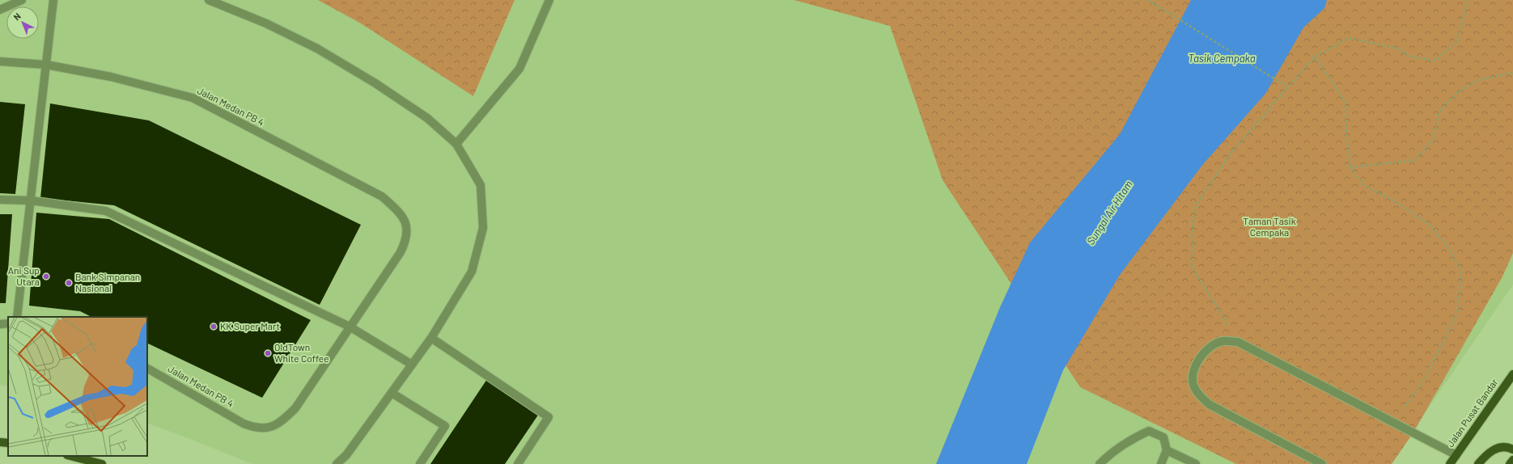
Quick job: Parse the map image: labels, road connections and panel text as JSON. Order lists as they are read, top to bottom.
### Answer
{
  "streets": {
    "main road": ["Jalan Pusat Bandar"],
    "street": ["Jalan Medan PB 4"]
  },
  "water": ["Tasik Cempaka", "Sungai Air Hitam"],
  "parks": ["Taman Tasik Cempaka"],
  "places": [
    "Ani Sup Utara",
    "Bank Simpanan Nasional",
    "KK Super Mart",
    "OldTown White Coffee"
  ],
  "north": "top left"
}
